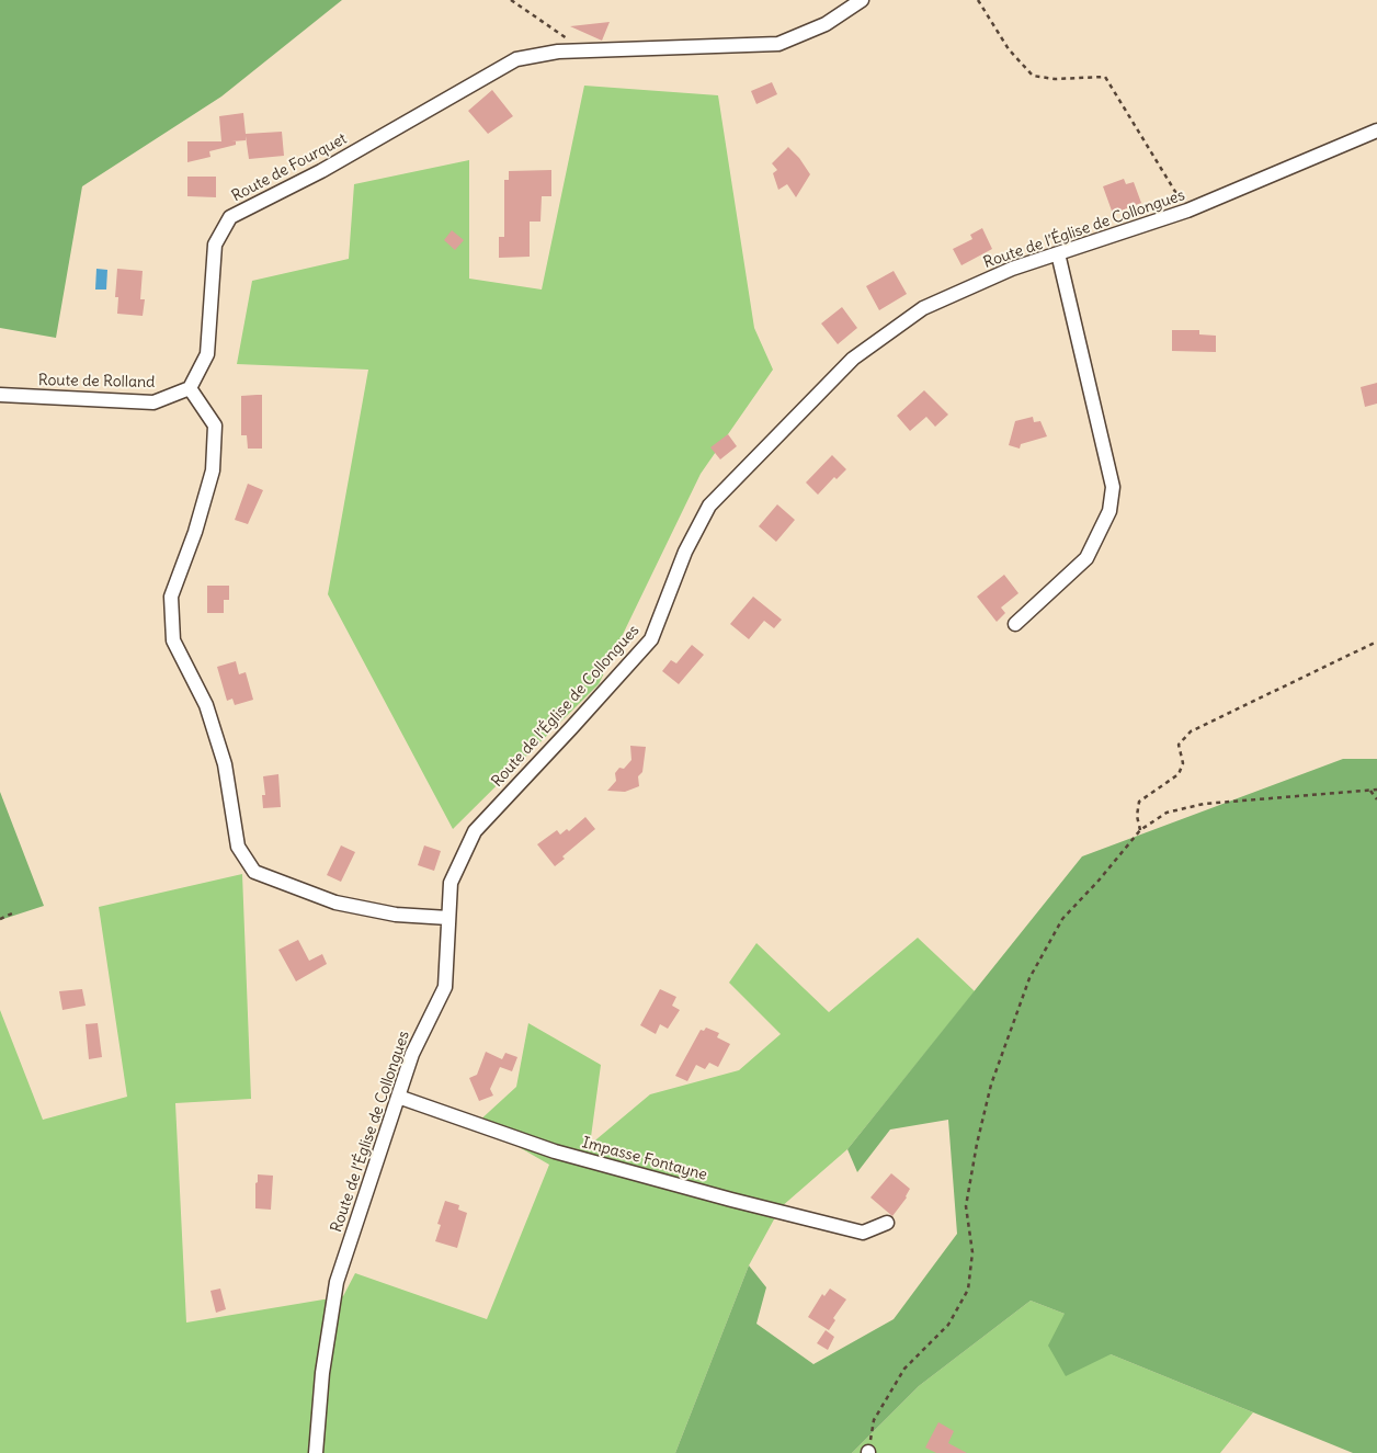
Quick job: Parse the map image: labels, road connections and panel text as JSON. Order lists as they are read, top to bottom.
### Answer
{
  "streets": {
    "street": [
      "Route de Fourquet",
      "Route de l’Église de Collongues",
      "Route de Rolland",
      "Impasse Fontayne"
    ]
  },
  "crossings": [
    ["Route de Fourquet", "Route de Rolland"],
    ["Route de l’Église de Collongues", "Impasse Fontayne"]
  ]
}
